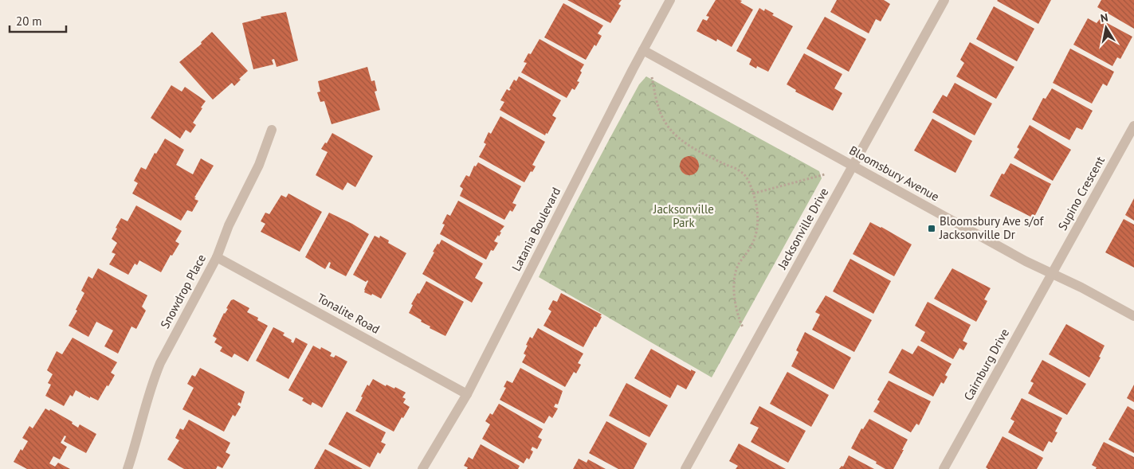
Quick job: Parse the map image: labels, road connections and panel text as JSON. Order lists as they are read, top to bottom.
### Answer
{
  "streets": {
    "street": [
      "Bloomsbury Avenue",
      "Supino Crescent",
      "Jacksonville Drive",
      "Latania Boulevard",
      "Snowdrop Place",
      "Tonalite Road",
      "Cairnburg Drive"
    ]
  },
  "crossings": [
    ["Bloomsbury Avenue", "Supino Crescent"],
    ["Bloomsbury Avenue", "Jacksonville Drive"],
    ["Bloomsbury Avenue", "Latania Boulevard"],
    ["Bloomsbury Avenue", "Cairnburg Drive"],
    ["Supino Crescent", "Cairnburg Drive"],
    ["Latania Boulevard", "Tonalite Road"],
    ["Snowdrop Place", "Tonalite Road"]
  ],
  "parks": ["Jacksonville Park"],
  "places": {
    "transit": ["Bloomsbury Ave s/of Jacksonville Dr"]
  },
  "scale_bar": "20 m",
  "north": "top"
}
